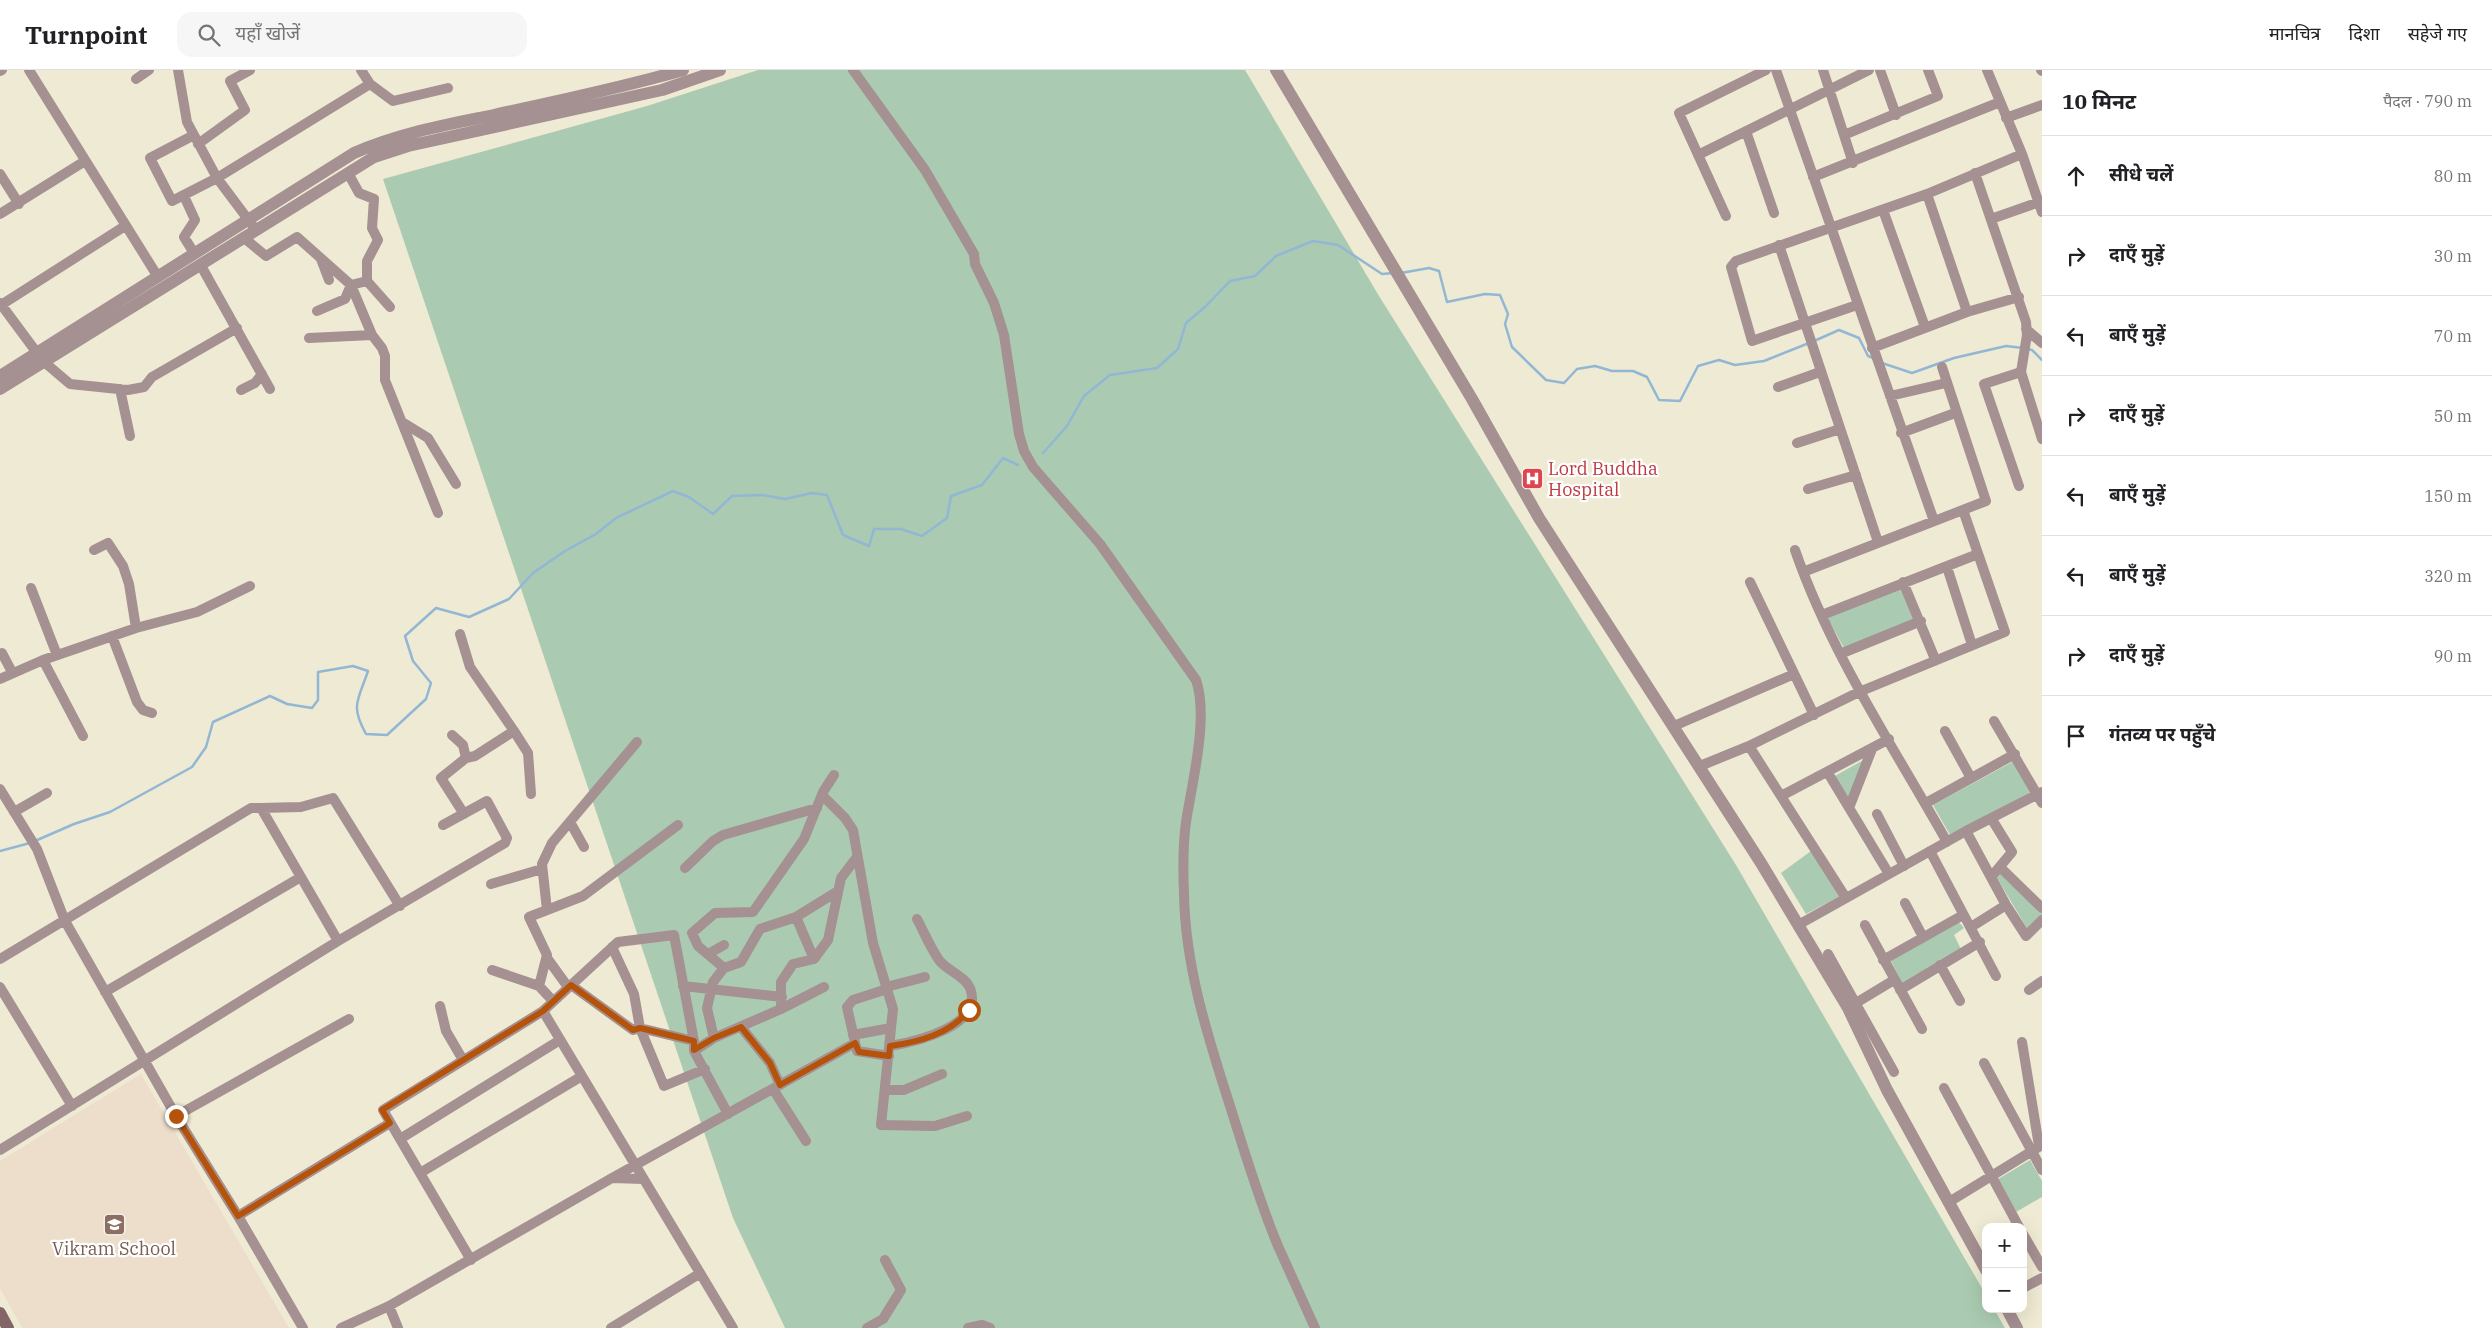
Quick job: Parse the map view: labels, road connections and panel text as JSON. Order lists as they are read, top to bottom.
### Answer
{
  "places": {
    "hospital": ["Lord Buddha Hospital"],
    "school or university": ["Vikram School"]
  },
  "page": {
    "header": "Turnpoint",
    "search": "यहाँ खोजें",
    "nav": ["मानचित्र", "दिशा", "सहेजे गए"],
    "heading": ["10 मिनट", "पैदल · 790 m"],
    "list": [
      ["सीधे चलें", "80 m"],
      ["दाएँ मुड़ें", "30 m"],
      ["बाएँ मुड़ें", "70 m"],
      ["दाएँ मुड़ें", "50 m"],
      ["बाएँ मुड़ें", "150 m"],
      ["बाएँ मुड़ें", "320 m"],
      ["दाएँ मुड़ें", "90 m"],
      "गंतव्य पर पहुँचे"
    ],
    "map_buttons": ["+", "−"]
  }
}
